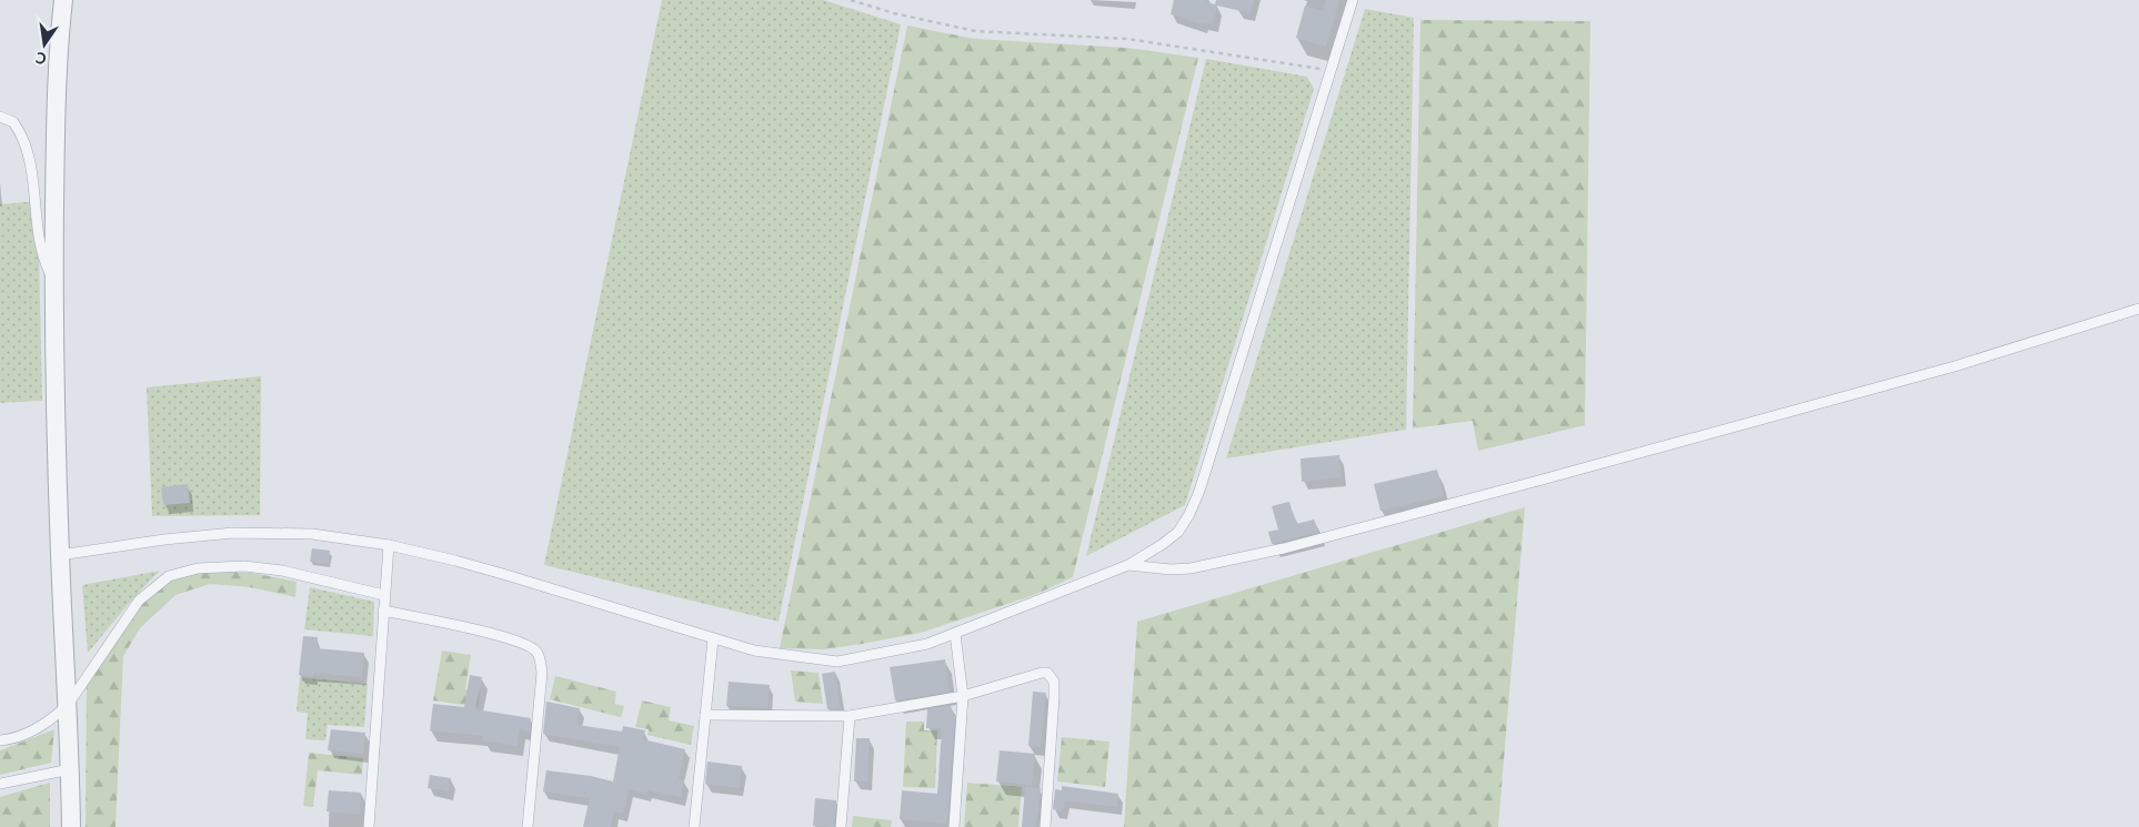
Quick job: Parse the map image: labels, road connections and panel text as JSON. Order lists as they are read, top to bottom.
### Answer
{
  "north": "bottom"
}
